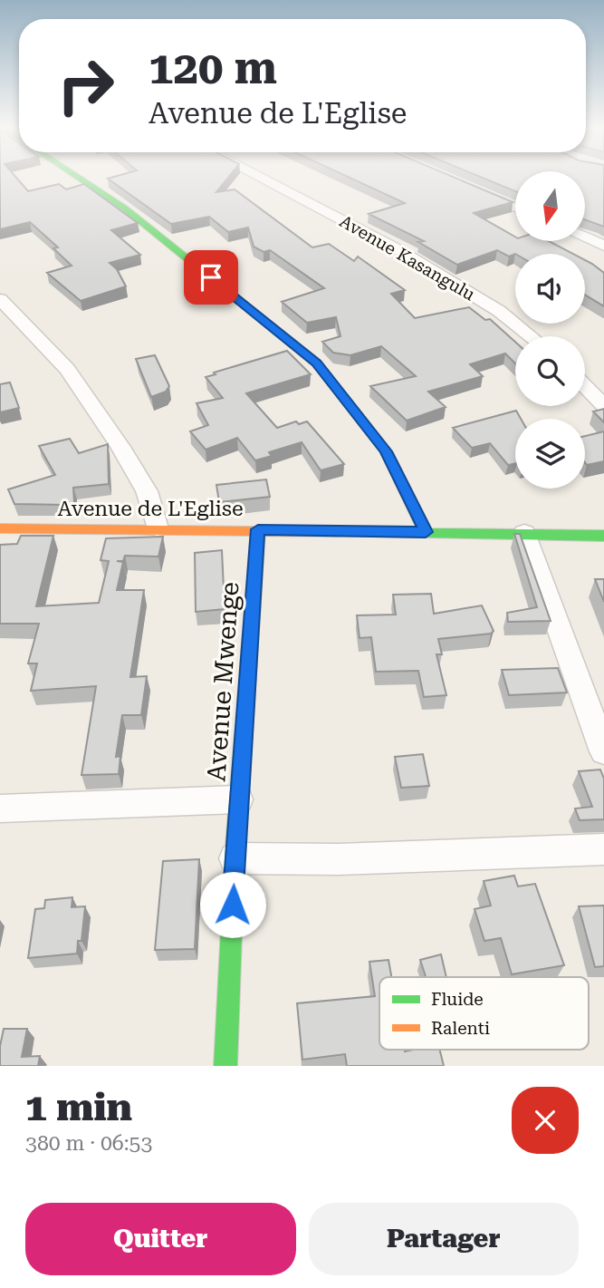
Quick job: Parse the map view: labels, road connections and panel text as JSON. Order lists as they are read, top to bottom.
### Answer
{
  "streets": {
    "street": ["Avenue Kasangulu", "Avenue de L'Eglise", "Avenue Mwenge"]
  },
  "crossings": [
    ["Avenue de L'Eglise", "Avenue Mwenge"]
  ],
  "legend": ["Fluide", "Ralenti"],
  "north": "bottom",
  "page": {
    "turn": ["120 m", "Avenue de L'Eglise"],
    "heading": ["1 min", "380 m · 06:53"],
    "buttons": ["Quitter", "Partager"]
  }
}
